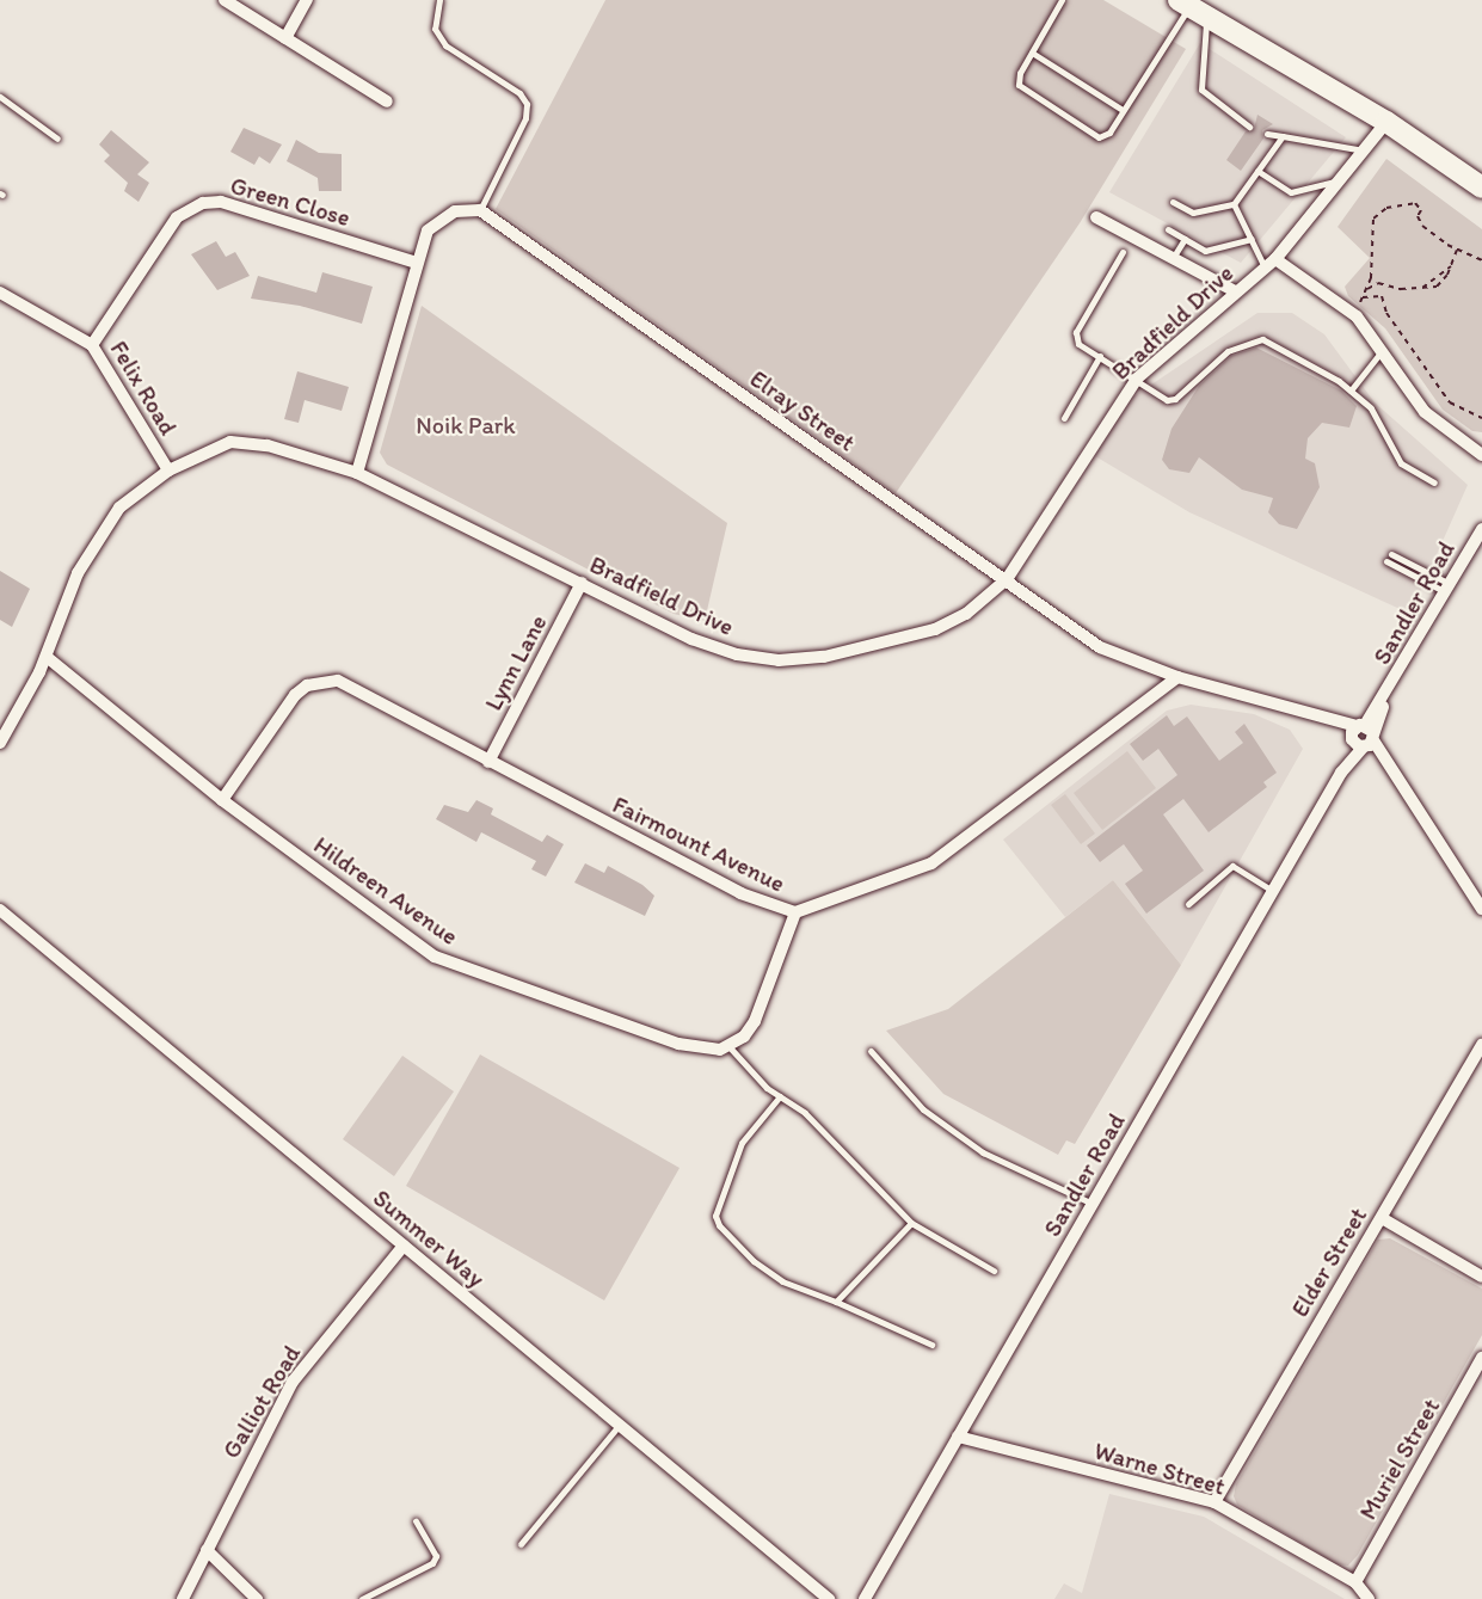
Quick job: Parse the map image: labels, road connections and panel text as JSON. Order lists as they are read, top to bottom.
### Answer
{
  "streets": {
    "street": [
      "Green Close",
      "Bradfield Drive",
      "Felix Road",
      "Elray Street",
      "Sandler Road",
      "Lynn Lane",
      "Fairmount Avenue",
      "Hildreen Avenue",
      "Summer Way",
      "Elder Street",
      "Galliot Road",
      "Muriel Street",
      "Warne Street"
    ]
  },
  "crossings": [
    ["Green Close", "Felix Road"],
    ["Bradfield Drive", "Felix Road"],
    ["Bradfield Drive", "Elray Street"],
    ["Bradfield Drive", "Lynn Lane"],
    ["Bradfield Drive", "Hildreen Avenue"],
    ["Elray Street", "Sandler Road"],
    ["Elray Street", "Fairmount Avenue"],
    ["Sandler Road", "Warne Street"],
    ["Lynn Lane", "Fairmount Avenue"],
    ["Fairmount Avenue", "Hildreen Avenue"],
    ["Summer Way", "Galliot Road"],
    ["Elder Street", "Warne Street"],
    ["Muriel Street", "Warne Street"]
  ],
  "parks": ["Noik Park"]
}
